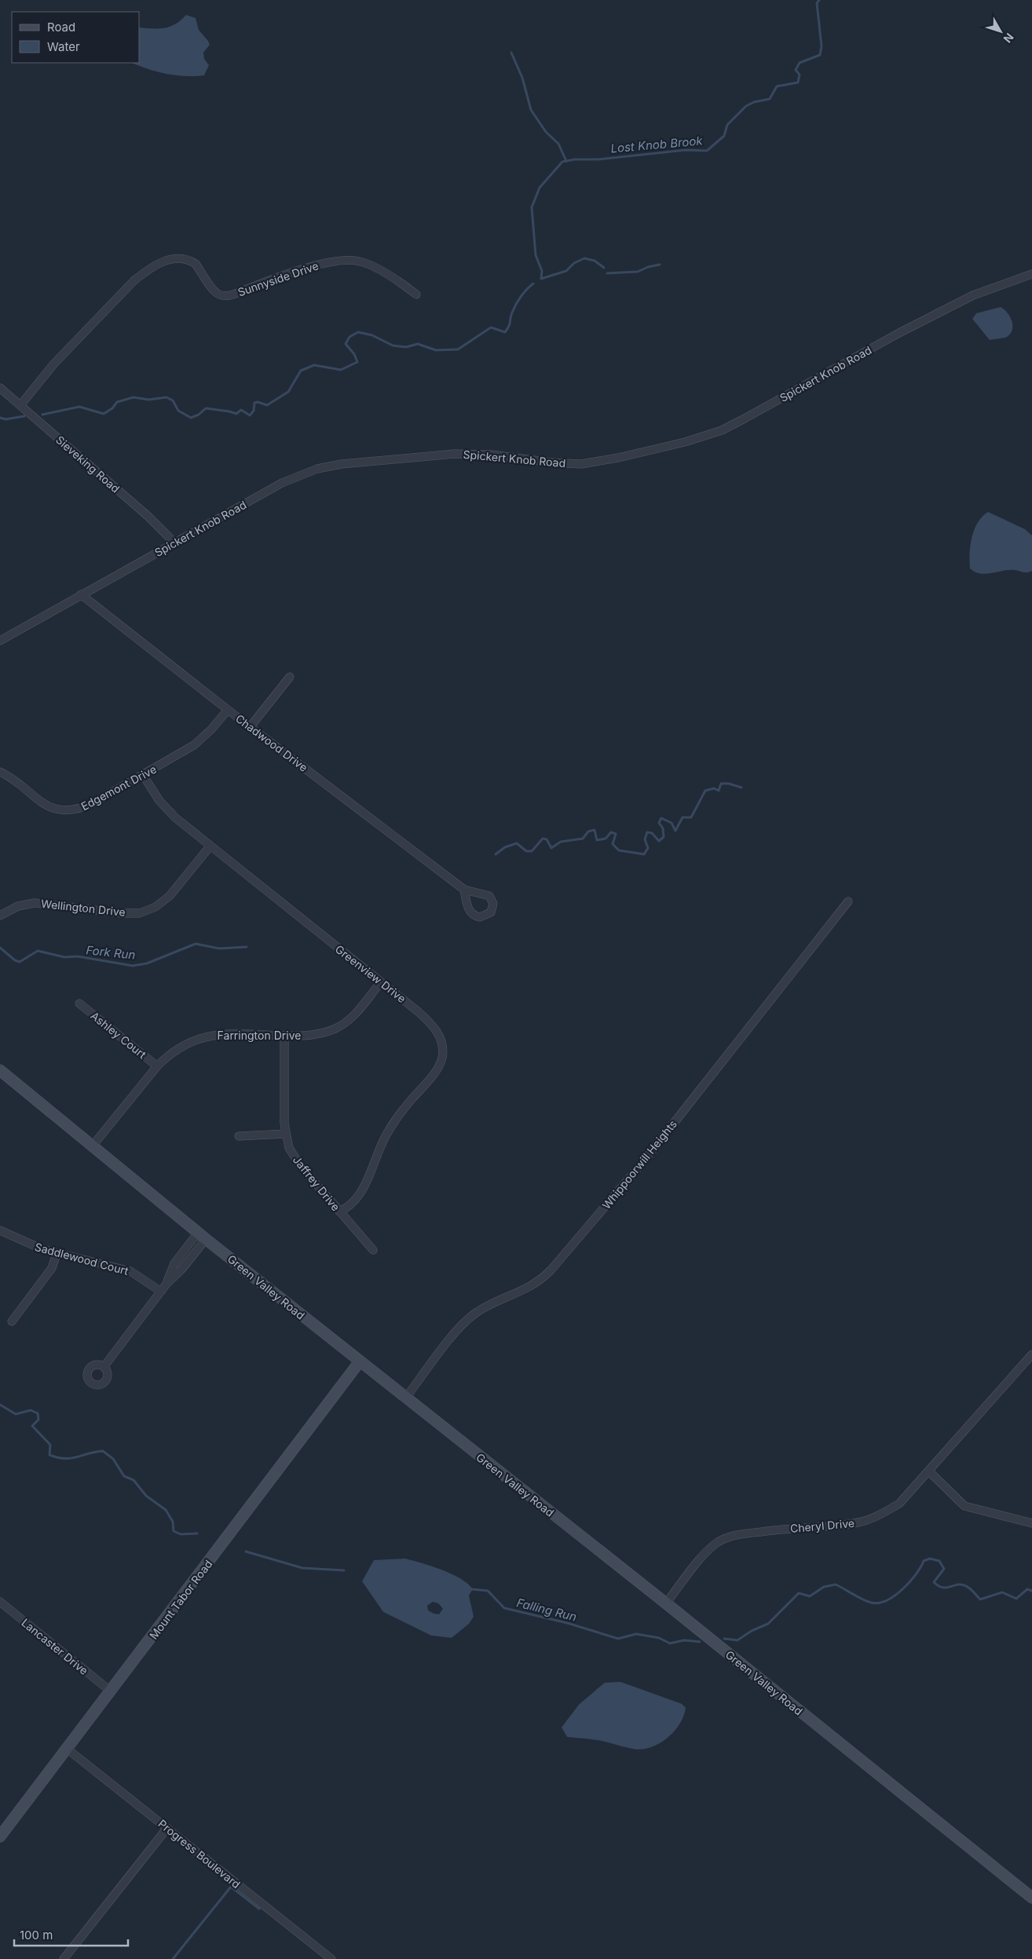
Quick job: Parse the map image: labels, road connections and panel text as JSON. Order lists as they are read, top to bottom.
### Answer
{
  "streets": {
    "street": [
      "Sunnyside Drive",
      "Spickert Knob Road",
      "Sieveking Road",
      "Chadwood Drive",
      "Edgemont Drive",
      "Wellington Drive",
      "Greenview Drive",
      "Ashley Court",
      "Farrington Drive",
      "Whippoorwill Heights",
      "Jaffrey Drive",
      "Saddlewood Court",
      "Green Valley Road",
      "Cheryl Drive",
      "Mount Tabor Road",
      "Lancaster Drive",
      "Progress Boulevard"
    ]
  },
  "crossings": [
    ["Sunnyside Drive", "Sieveking Road"],
    ["Spickert Knob Road", "Sieveking Road"],
    ["Spickert Knob Road", "Chadwood Drive"],
    ["Chadwood Drive", "Edgemont Drive"],
    ["Edgemont Drive", "Greenview Drive"],
    ["Wellington Drive", "Greenview Drive"],
    ["Greenview Drive", "Farrington Drive"],
    ["Greenview Drive", "Jaffrey Drive"],
    ["Ashley Court", "Farrington Drive"],
    ["Farrington Drive", "Jaffrey Drive"],
    ["Farrington Drive", "Green Valley Road"],
    ["Whippoorwill Heights", "Green Valley Road"],
    ["Green Valley Road", "Cheryl Drive"],
    ["Green Valley Road", "Mount Tabor Road"],
    ["Mount Tabor Road", "Lancaster Drive"],
    ["Mount Tabor Road", "Progress Boulevard"]
  ],
  "water": ["Lost Knob Brook", "Fork Run", "Falling Run"],
  "legend": ["Road", "Water"],
  "scale_bar": "100 m",
  "north": "bottom right"
}
